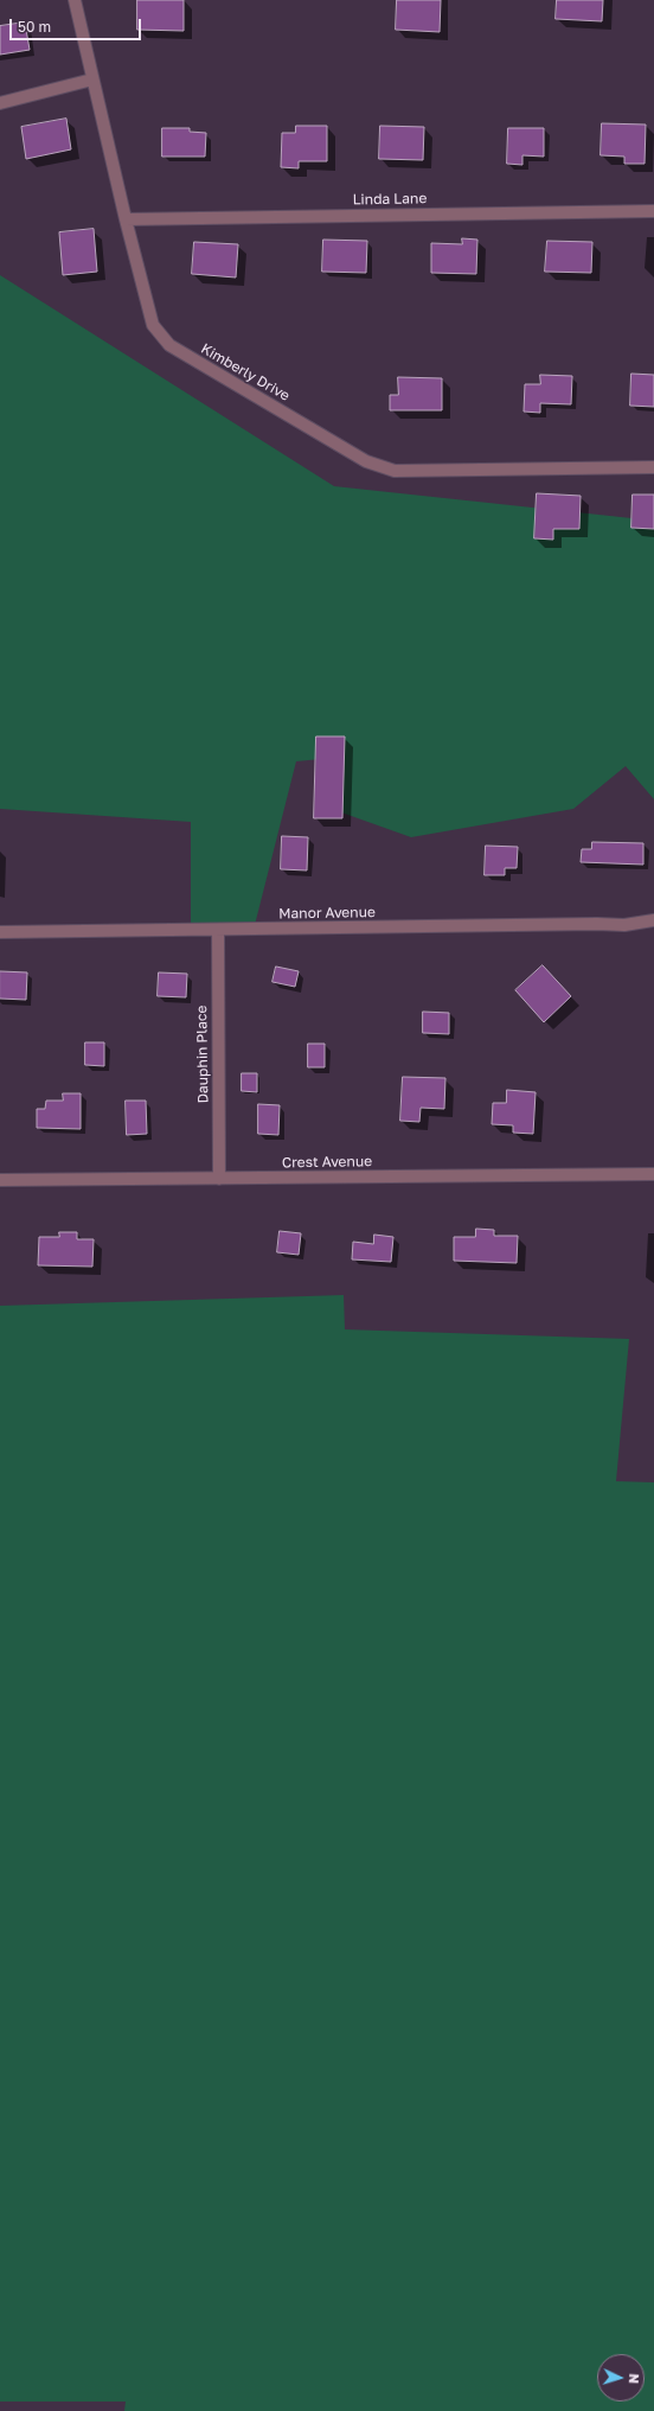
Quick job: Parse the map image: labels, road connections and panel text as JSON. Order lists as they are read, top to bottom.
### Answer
{
  "streets": {
    "street": [
      "Linda Lane",
      "Kimberly Drive",
      "Manor Avenue",
      "Dauphin Place",
      "Crest Avenue"
    ]
  },
  "crossings": [
    ["Linda Lane", "Kimberly Drive"],
    ["Manor Avenue", "Dauphin Place"],
    ["Dauphin Place", "Crest Avenue"]
  ],
  "scale_bar": "50 m",
  "north": "right"
}
